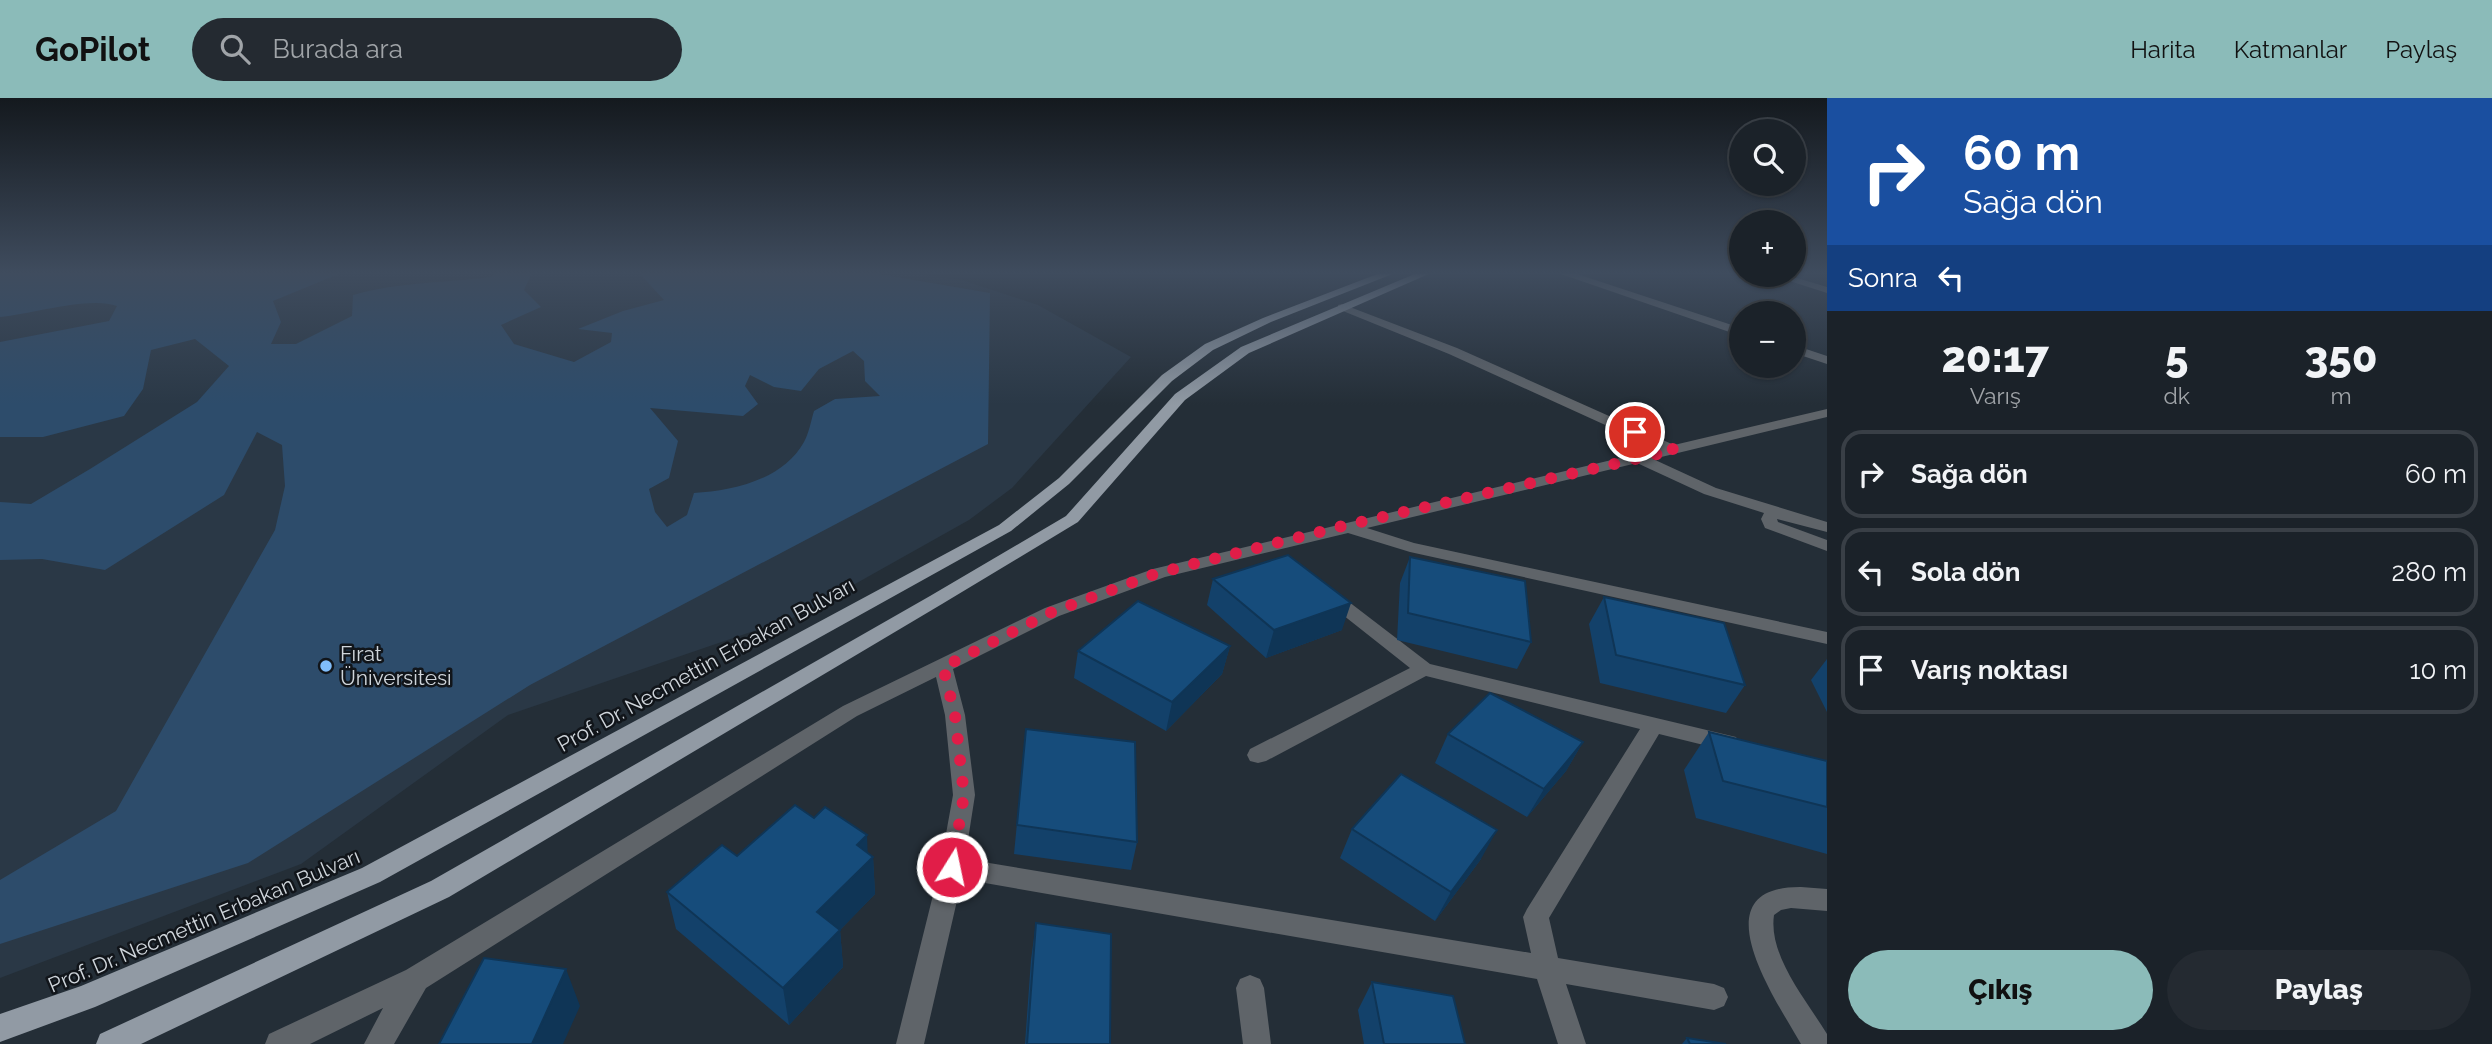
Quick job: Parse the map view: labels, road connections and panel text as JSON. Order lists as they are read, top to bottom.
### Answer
{
  "streets": {
    "main road": ["Prof. Dr. Necmettin Erbakan Bulvarı"]
  },
  "places": ["Fırat Üniversitesi"],
  "page": {
    "header": "GoPilot",
    "search": "Burada ara",
    "nav": ["Harita", "Katmanlar", "Paylaş"],
    "turn": ["60 m", "Sağa dön"],
    "map_buttons": ["+", "−"],
    "then": "Sonra",
    "eta": [
      "20:17",
      "Varış",
      "5",
      "dk",
      "350",
      "m"
    ],
    "list": [
      {
        "name": "Sağa dön",
        "value": "60 m"
      },
      {
        "name": "Sola dön",
        "value": "280 m"
      },
      {
        "name": "Varış noktası",
        "value": "10 m"
      }
    ],
    "buttons": ["Çıkış", "Paylaş"]
  }
}
